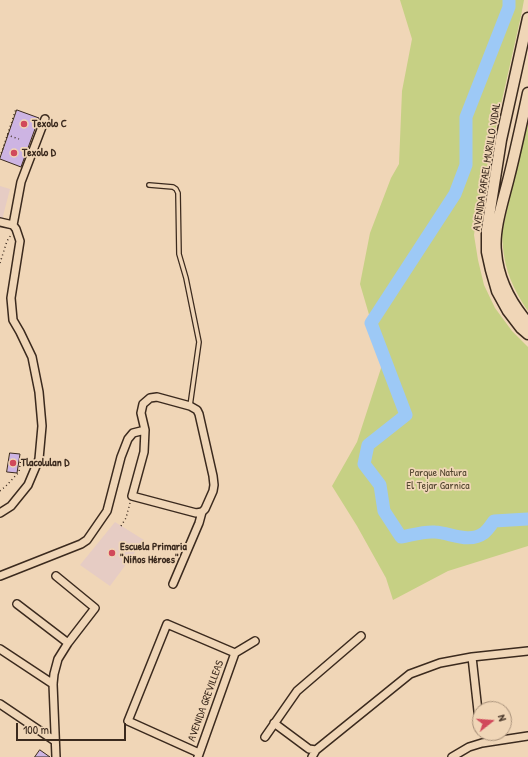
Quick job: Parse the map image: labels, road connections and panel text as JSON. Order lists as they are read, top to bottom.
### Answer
{
  "streets": {
    "main road": ["AVENIDA RAFAEL MURILLO VIDAL"],
    "street": ["AVENIDA GREVILLEAS"]
  },
  "parks": ["Parque Natura El Tejar Garnica"],
  "places": [
    "Texolo C",
    "Texolo D",
    "Tlacolulan D",
    "Escuela Primaria ''Niños Héroes''"
  ],
  "scale_bar": "100 m",
  "north": "right"
}
